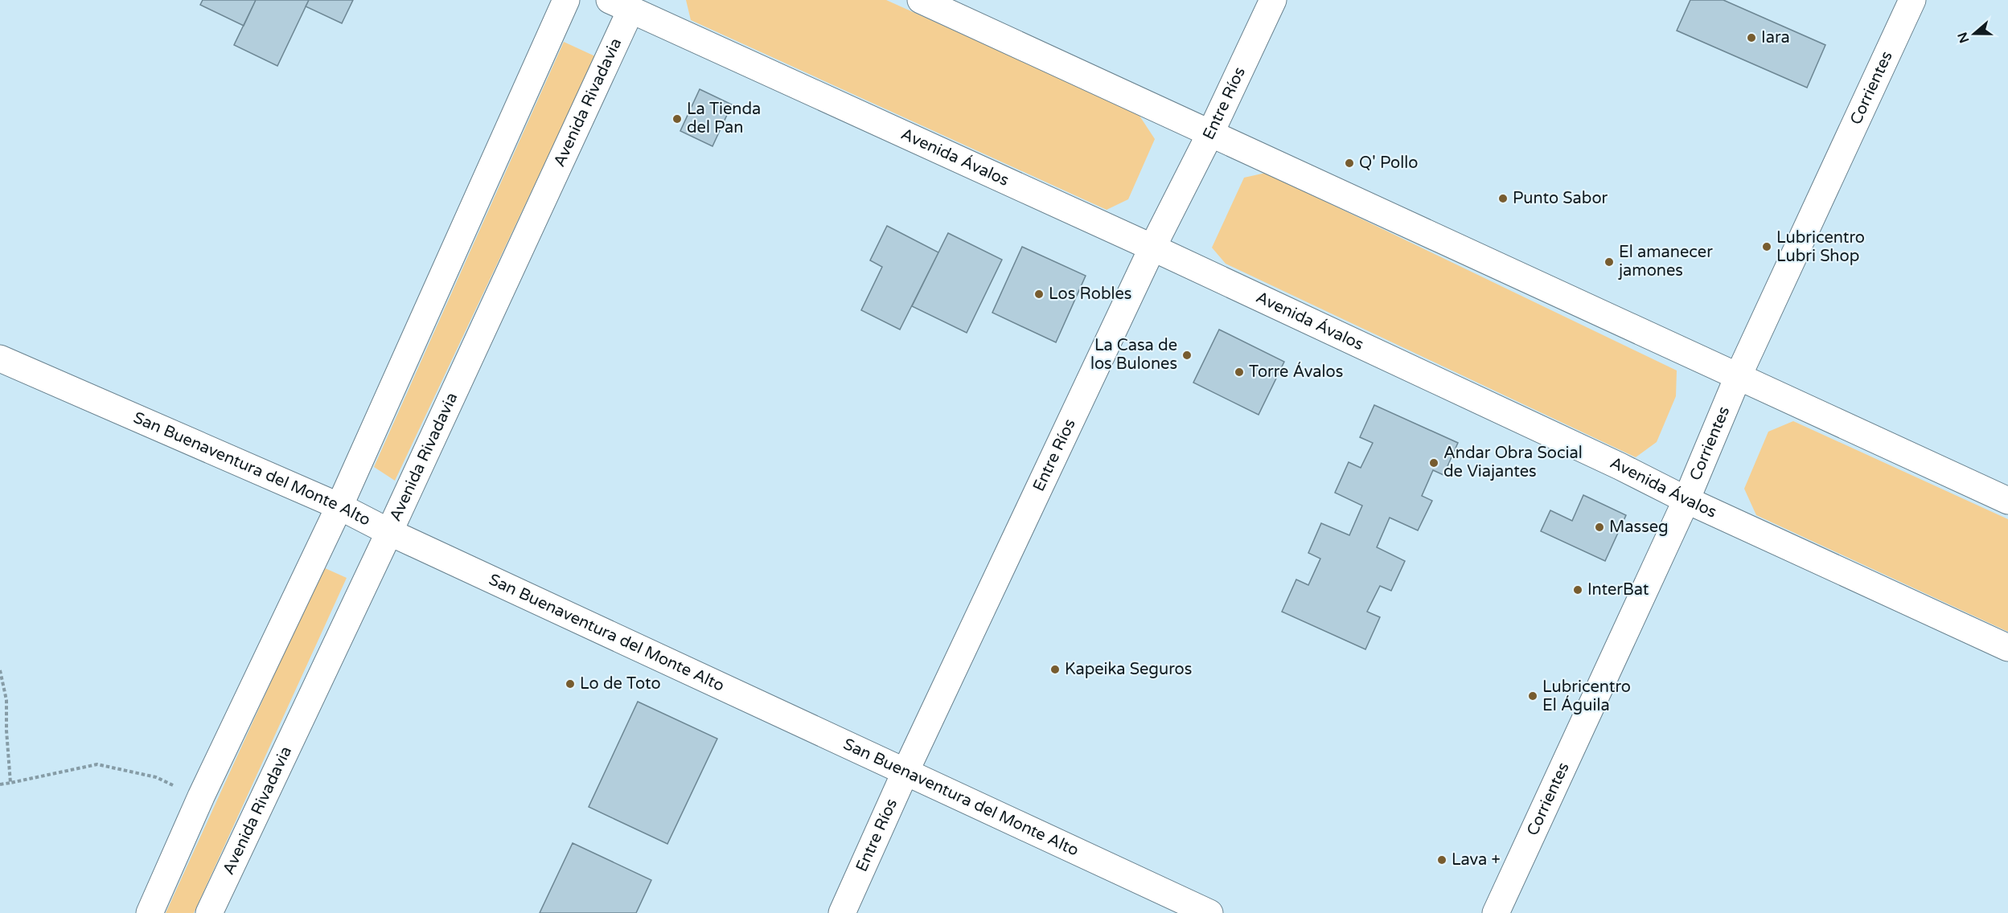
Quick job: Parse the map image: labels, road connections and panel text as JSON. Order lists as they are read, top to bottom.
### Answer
{
  "streets": {
    "street": [
      "Corrientes",
      "Avenida Rivadavia",
      "Entre Ríos",
      "Avenida Ávalos",
      "San Buenaventura del Monte Alto"
    ]
  },
  "crossings": [
    ["Corrientes", "Avenida Ávalos"],
    ["Avenida Rivadavia", "Avenida Ávalos"],
    ["Avenida Rivadavia", "San Buenaventura del Monte Alto"],
    ["Entre Ríos", "Avenida Ávalos"],
    ["Entre Ríos", "San Buenaventura del Monte Alto"]
  ],
  "places": [
    "Iara",
    "La Tienda del Pan",
    "Q' Pollo",
    "Punto Sabor",
    "Lubricentro Lubri Shop",
    "El amanecer jamones",
    "Los Robles",
    "La Casa de los Bulones",
    "Torre Ávalos",
    "Andar Obra Social de Viajantes",
    "Masseg",
    "InterBat",
    "Kapeika Seguros",
    "Lo de Toto",
    "Lubricentro El Águila",
    "Lava +"
  ],
  "north": "left"
}
